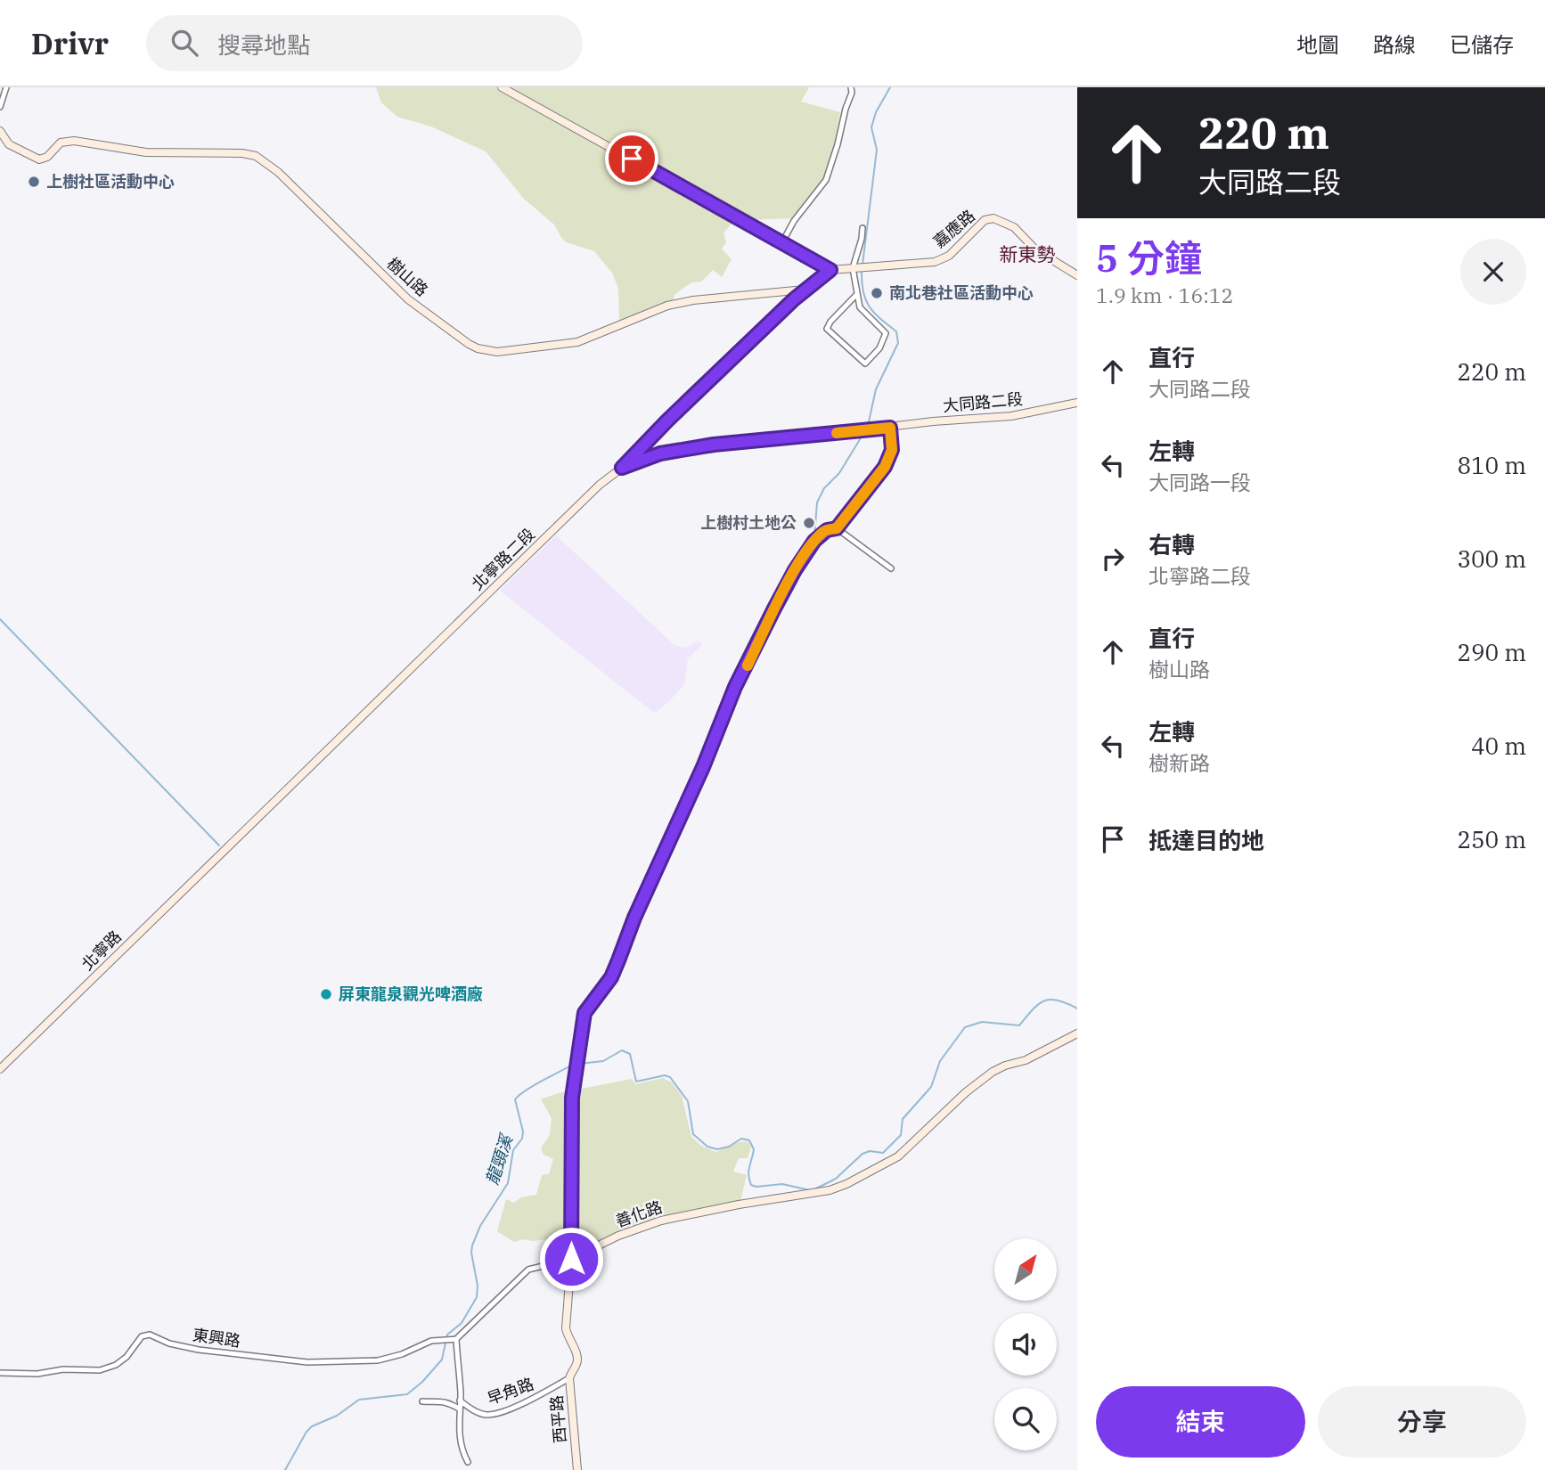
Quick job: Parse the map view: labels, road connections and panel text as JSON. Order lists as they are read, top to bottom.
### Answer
{
  "streets": {
    "street": [
      "嘉應路",
      "樹山路",
      "大同路二段",
      "北寧路二段",
      "北寧路",
      "善化路",
      "東興路",
      "早角路",
      "西平路"
    ]
  },
  "crossings": [
    ["樹山路", "北寧路二段"],
    ["大同路二段", "北寧路二段"],
    ["北寧路二段", "北寧路"],
    ["善化路", "東興路"],
    ["善化路", "西平路"],
    ["早角路", "西平路"]
  ],
  "districts": ["新東勢"],
  "water": ["龍頸溪"],
  "places": [
    "上樹社區活動中心",
    "南北巷社區活動中心",
    "上樹村土地公",
    "屏東龍泉觀光啤酒廠"
  ],
  "north": "top right",
  "page": {
    "header": "Drivr",
    "search": "搜尋地點",
    "nav": ["地圖", "路線", "已儲存"],
    "turn": ["220 m", "大同路二段"],
    "heading": ["5 分鐘", "1.9 km · 16:12"],
    "list": [
      {
        "name": "直行",
        "note": "大同路二段",
        "value": "220 m"
      },
      {
        "name": "左轉",
        "note": "大同路一段",
        "value": "810 m"
      },
      {
        "name": "右轉",
        "note": "北寧路二段",
        "value": "300 m"
      },
      {
        "name": "直行",
        "note": "樹山路",
        "value": "290 m"
      },
      {
        "name": "左轉",
        "note": "樹新路",
        "value": "40 m"
      },
      {
        "name": "抵達目的地",
        "value": "250 m"
      }
    ],
    "buttons": ["結束", "分享"]
  }
}
